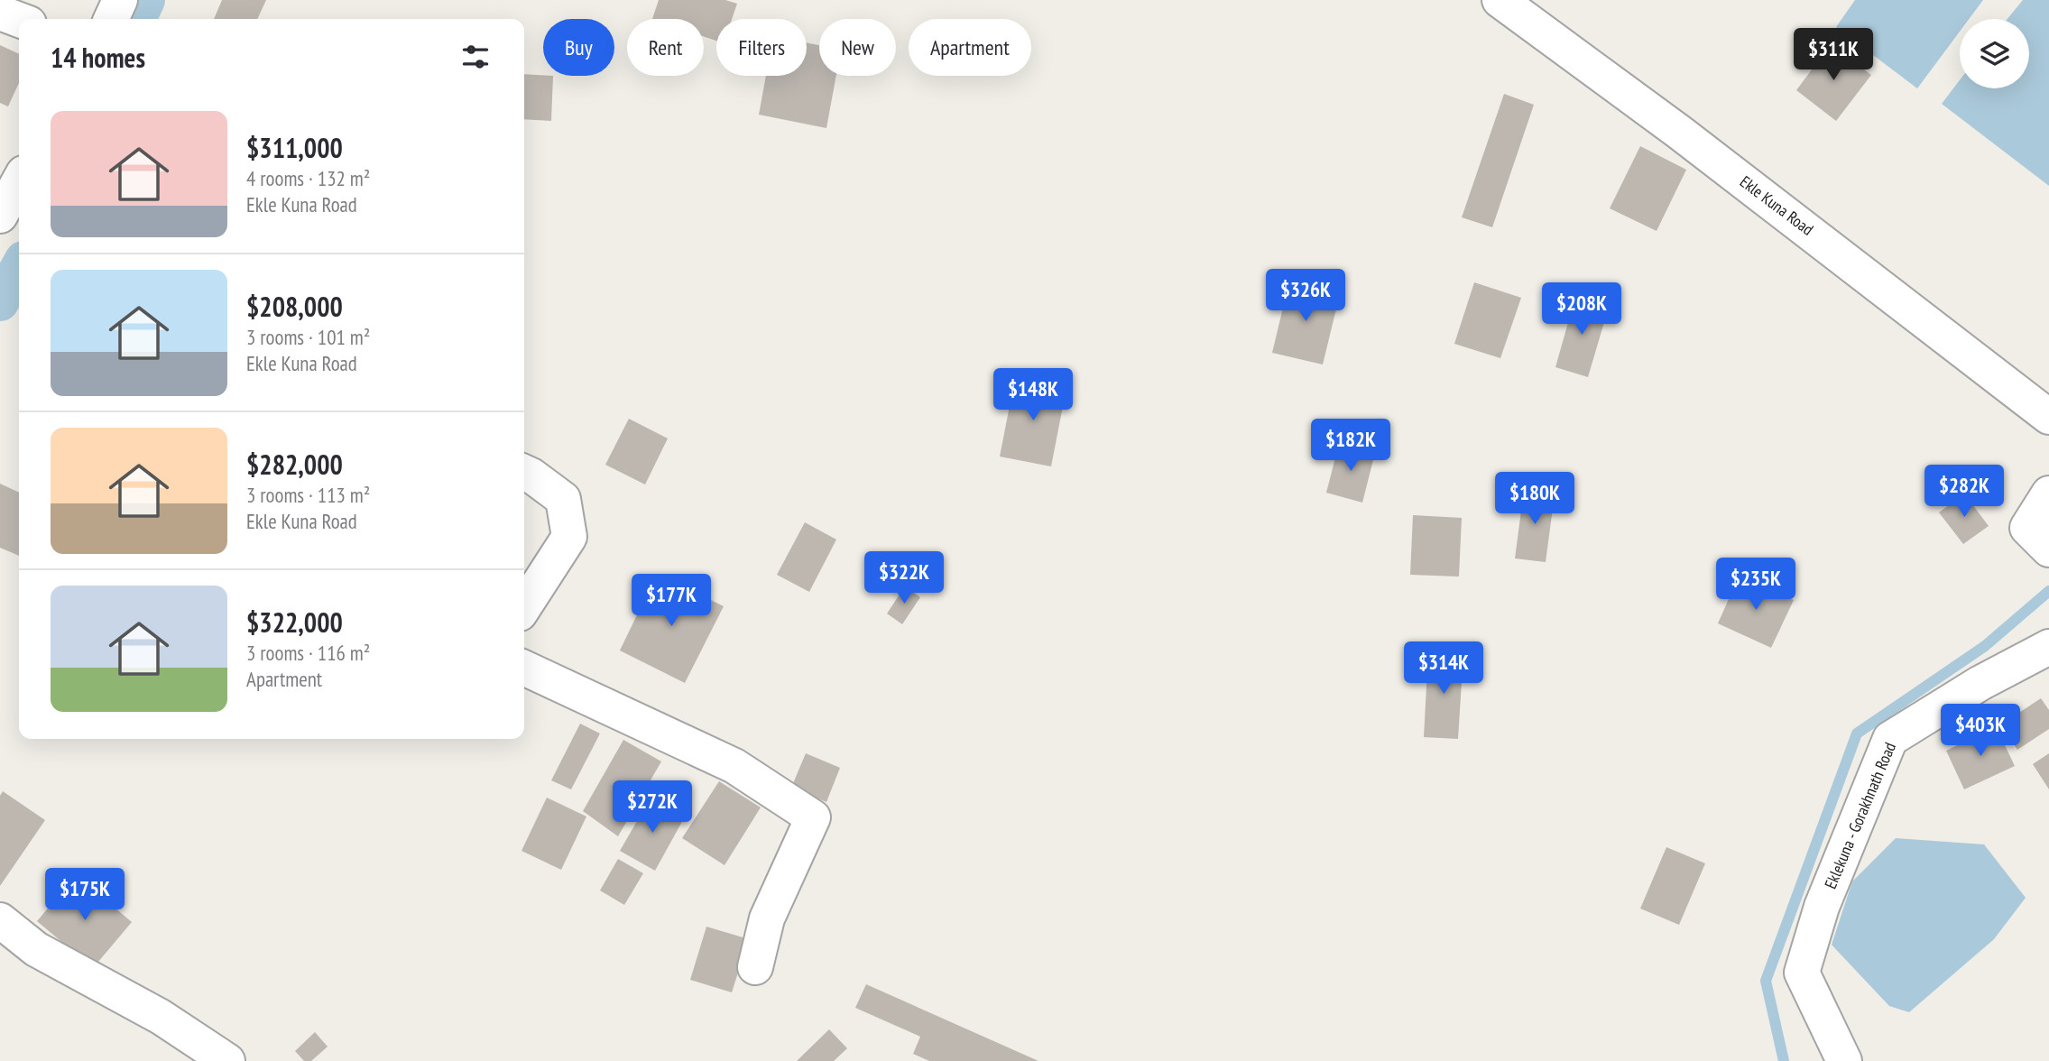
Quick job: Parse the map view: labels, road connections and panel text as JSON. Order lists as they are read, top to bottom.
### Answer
{
  "streets": {
    "street": ["Ekle Kuna Road", "Eklekuna - Gorakhnath Road"]
  },
  "page": {
    "chip": [
      "Buy",
      "Rent",
      "Filters",
      "New",
      "Apartment"
    ],
    "heading": "14 homes",
    "price": [
      "$311K",
      "$326K",
      "$208K",
      "$148K",
      "$182K",
      "$282K",
      "$180K",
      "$322K",
      "$235K",
      "$177K",
      "$314K",
      "$403K",
      "$272K",
      "$175K"
    ],
    "list": [
      {
        "name": "$311,000",
        "note": "4 rooms · 132 m² · Ekle Kuna Road"
      },
      {
        "name": "$208,000",
        "note": "3 rooms · 101 m² · Ekle Kuna Road"
      },
      {
        "name": "$282,000",
        "note": "3 rooms · 113 m² · Ekle Kuna Road"
      },
      {
        "name": "$322,000",
        "note": "3 rooms · 116 m² · Apartment"
      }
    ]
  }
}
